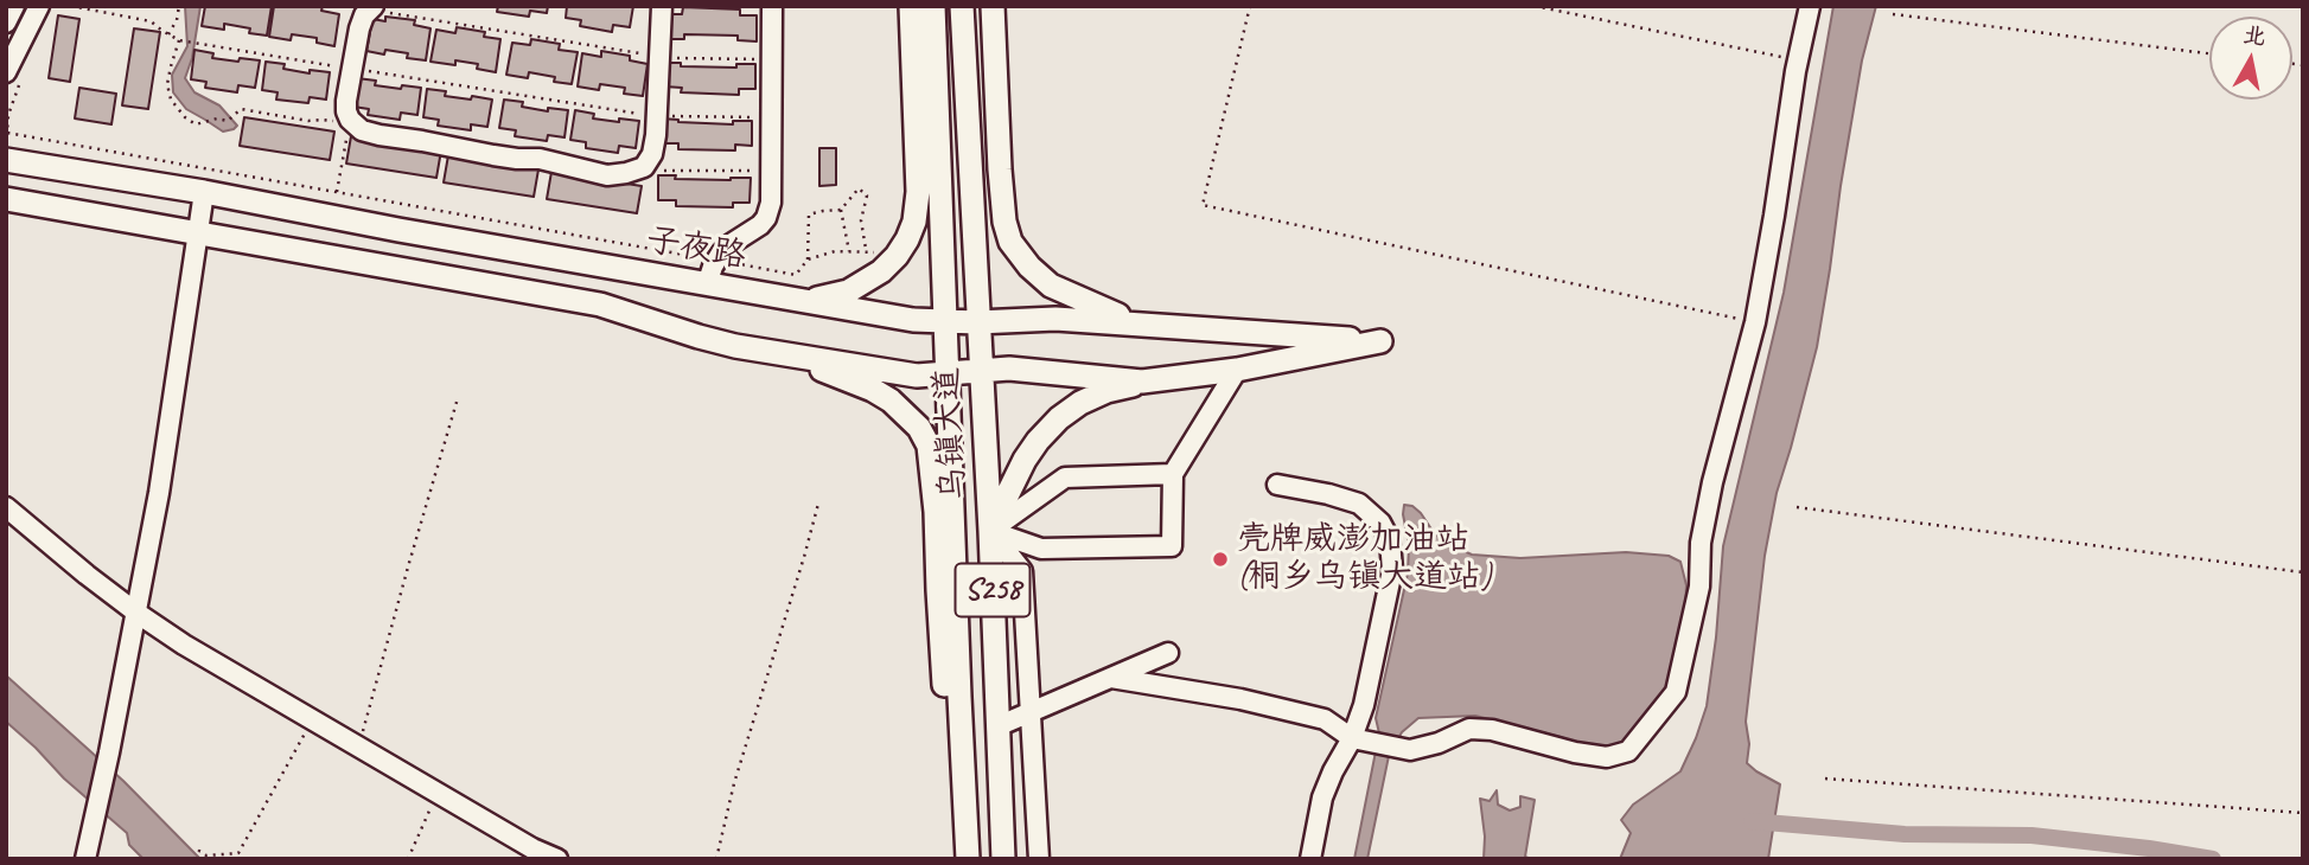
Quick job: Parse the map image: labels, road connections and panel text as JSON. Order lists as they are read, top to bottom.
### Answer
{
  "streets": {
    "main road": ["子夜路", "乌镇大道", "S258"]
  },
  "crossings": [
    ["子夜路", "乌镇大道"]
  ],
  "places": ["壳牌威澎加油站 (桐乡乌镇大道站)"],
  "north": "top"
}
